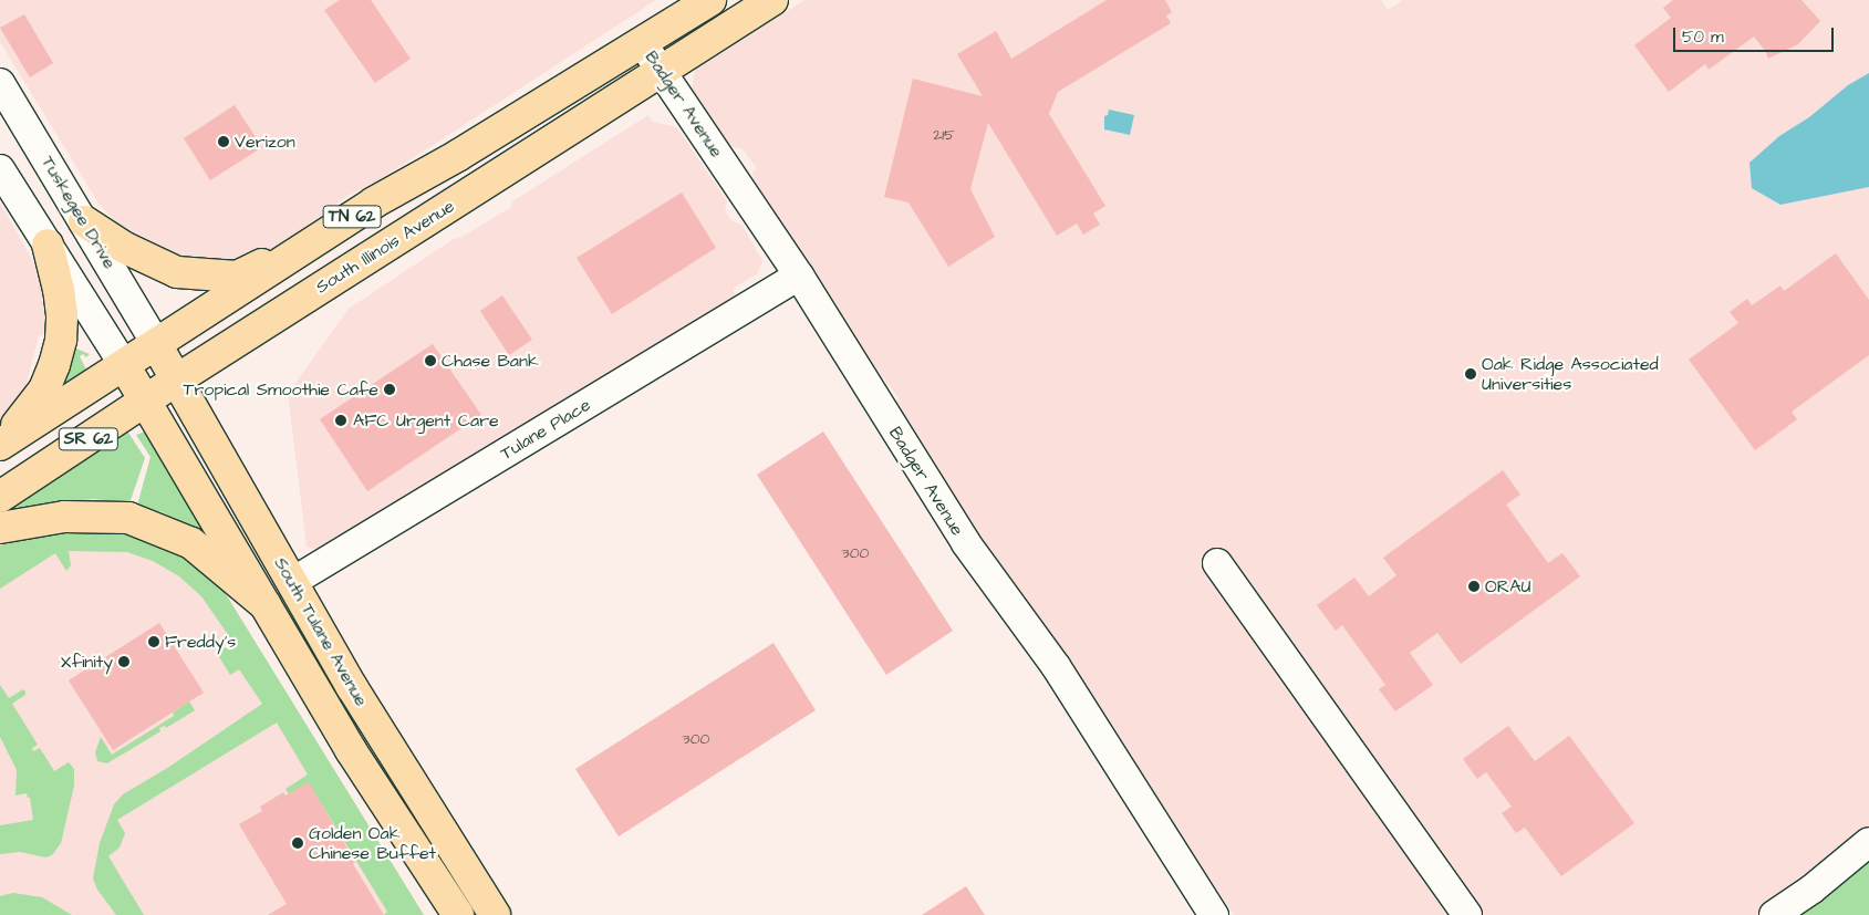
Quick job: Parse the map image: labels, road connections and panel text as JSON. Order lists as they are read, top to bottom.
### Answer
{
  "streets": {
    "main road": [
      "TN 62",
      "South Illinois Avenue",
      "SR 62",
      "South Tulane Avenue"
    ],
    "street": ["Badger Avenue", "Tuskegee Drive", "Tulane Place"]
  },
  "crossings": [
    ["Badger Avenue", "TN 62"],
    ["Badger Avenue", "South Illinois Avenue"],
    ["Badger Avenue", "Tulane Place"],
    ["Tuskegee Drive", "TN 62"],
    ["Tuskegee Drive", "South Tulane Avenue"],
    ["TN 62", "South Tulane Avenue"],
    ["South Illinois Avenue", "South Tulane Avenue"],
    ["Tulane Place", "South Tulane Avenue"]
  ],
  "places": [
    "Verizon",
    "Chase Bank",
    "Oak Ridge Associated Universities",
    "Tropical Smoothie Cafe",
    "AFC Urgent Care",
    "ORAU",
    "Freddy's",
    "Xfinity",
    "Golden Oak Chinese Buffet"
  ],
  "house_numbers": ["215", "300", "300"],
  "scale_bar": "50 m"
}
